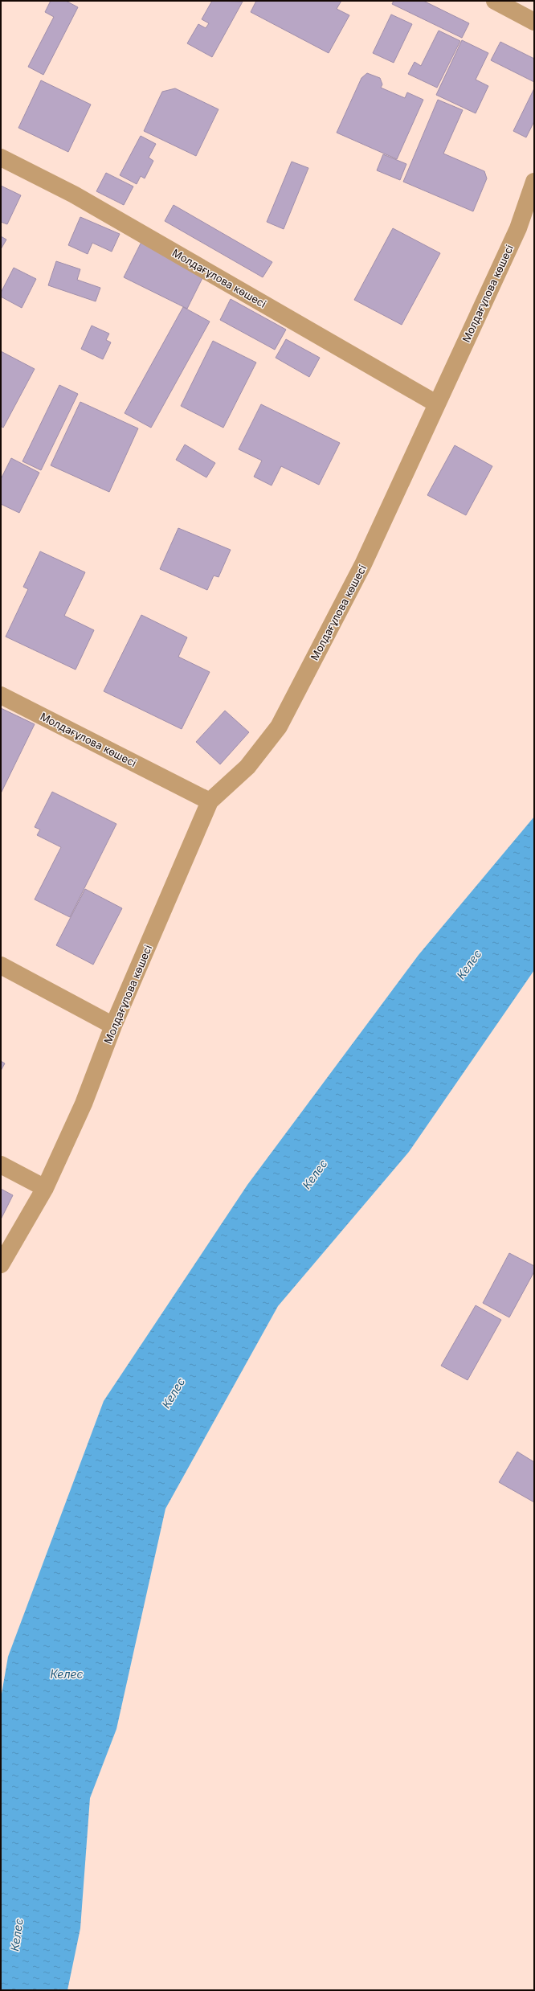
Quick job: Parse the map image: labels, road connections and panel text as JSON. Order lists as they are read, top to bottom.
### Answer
{
  "streets": {
    "street": ["Молдағұлова көшесі"]
  },
  "water": ["Келес"]
}
